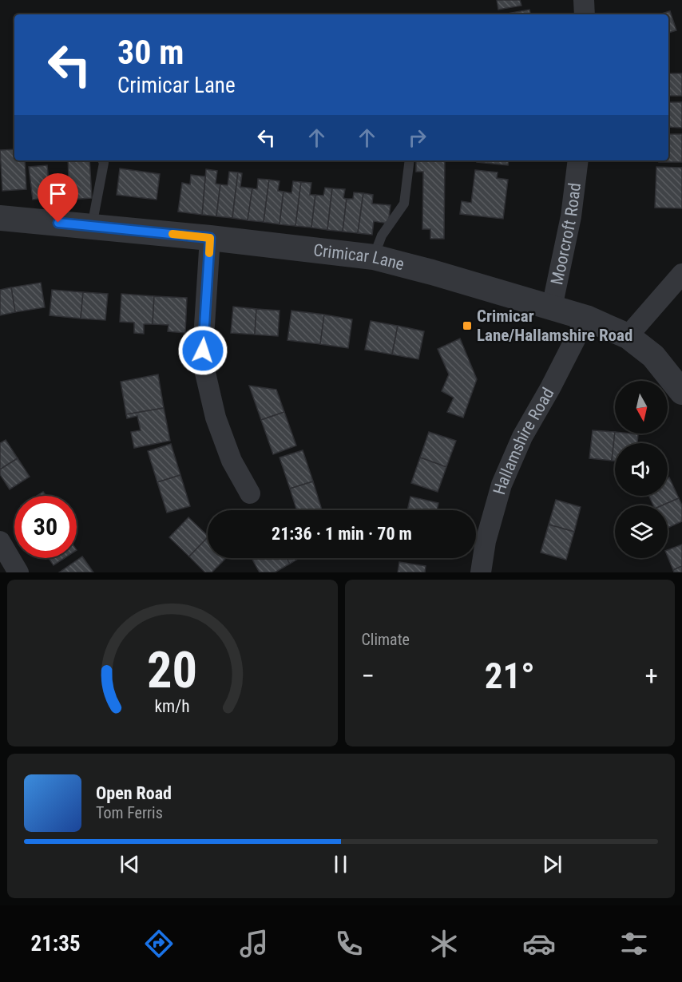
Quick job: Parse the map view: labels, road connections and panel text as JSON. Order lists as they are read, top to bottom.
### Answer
{
  "streets": {
    "street": ["Moorcroft Road", "Crimicar Lane", "Hallamshire Road"]
  },
  "crossings": [
    ["Moorcroft Road", "Crimicar Lane"],
    ["Crimicar Lane", "Hallamshire Road"]
  ],
  "places": {
    "transit": ["Crimicar Lane/Hallamshire Road"]
  },
  "north": "bottom",
  "page": {
    "turn": ["30 m", "Crimicar Lane"],
    "limit": "30",
    "trip": "21:36 · 1 min · 70 m",
    "tile": "Climate",
    "heat": ["−", "21°", "+"],
    "song": ["Open Road", "Tom Ferris"],
    "tabs": "21:35",
    "gauge": ["20", "km/h"]
  }
}
